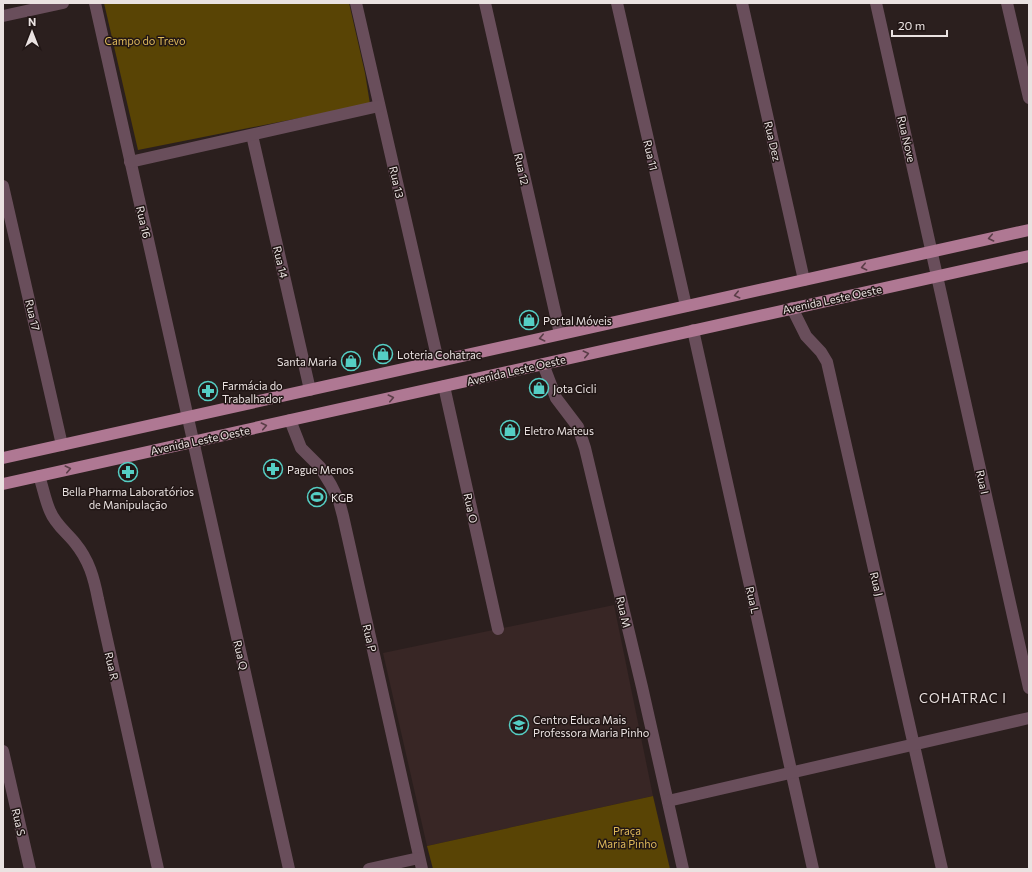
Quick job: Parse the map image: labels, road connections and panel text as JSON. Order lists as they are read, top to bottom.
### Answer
{
  "streets": {
    "main road": ["Avenida Leste Oeste"],
    "street": [
      "Rua Nove",
      "Rua Dez",
      "Rua 11",
      "Rua 12",
      "Rua 13",
      "Rua 16",
      "Rua 14",
      "Rua 17",
      "Rua I",
      "Rua O",
      "Rua J",
      "Rua L",
      "Rua M",
      "Rua P",
      "Rua Q",
      "Rua R",
      "Rua S"
    ]
  },
  "crossings": [
    ["Rua Nove", "Avenida Leste Oeste"],
    ["Rua Nove", "Rua I"],
    ["Rua 16", "Avenida Leste Oeste"],
    ["Rua 16", "Rua Q"],
    ["Avenida Leste Oeste", "Rua I"],
    ["Avenida Leste Oeste", "Rua O"],
    ["Avenida Leste Oeste", "Rua J"],
    ["Avenida Leste Oeste", "Rua L"],
    ["Avenida Leste Oeste", "Rua M"],
    ["Avenida Leste Oeste", "Rua P"],
    ["Avenida Leste Oeste", "Rua Q"],
    ["Avenida Leste Oeste", "Rua R"]
  ],
  "districts": ["COHATRAC I"],
  "parks": ["Campo do Trevo", "Praça Maria Pinho"],
  "places": {
    "shop": [
      "Portal Móveis",
      "Loteria Cohatrac",
      "Santa Maria",
      "Jota Cicli",
      "Eletro Mateus"
    ],
    "pharmacy": ["Farmácia do Trabalhador", "Pague Menos", "Bella Pharma Laboratórios de Manipulação"],
    "sports": ["KGB"],
    "school or university": ["Centro Educa Mais Professora Maria Pinho"]
  },
  "scale_bar": "20 m",
  "north": "top"
}
